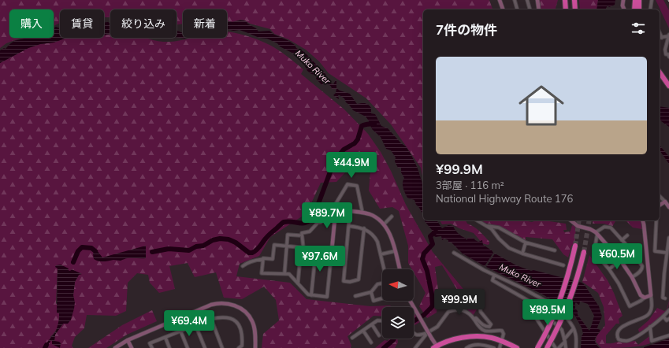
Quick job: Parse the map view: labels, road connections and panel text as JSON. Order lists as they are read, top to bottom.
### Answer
{
  "water": ["Muko River"],
  "north": "left",
  "page": {
    "chip": [
      "購入",
      "賃貸",
      "絞り込み",
      "新着"
    ],
    "heading": "7件の物件",
    "list": [
      {
        "name": "¥99.9M",
        "note": "3部屋 · 116 m² · National Highway Route 176"
      }
    ],
    "price": [
      "¥44.9M",
      "¥89.7M",
      "¥60.5M",
      "¥97.6M",
      "¥99.9M",
      "¥89.5M",
      "¥69.4M"
    ]
  }
}
